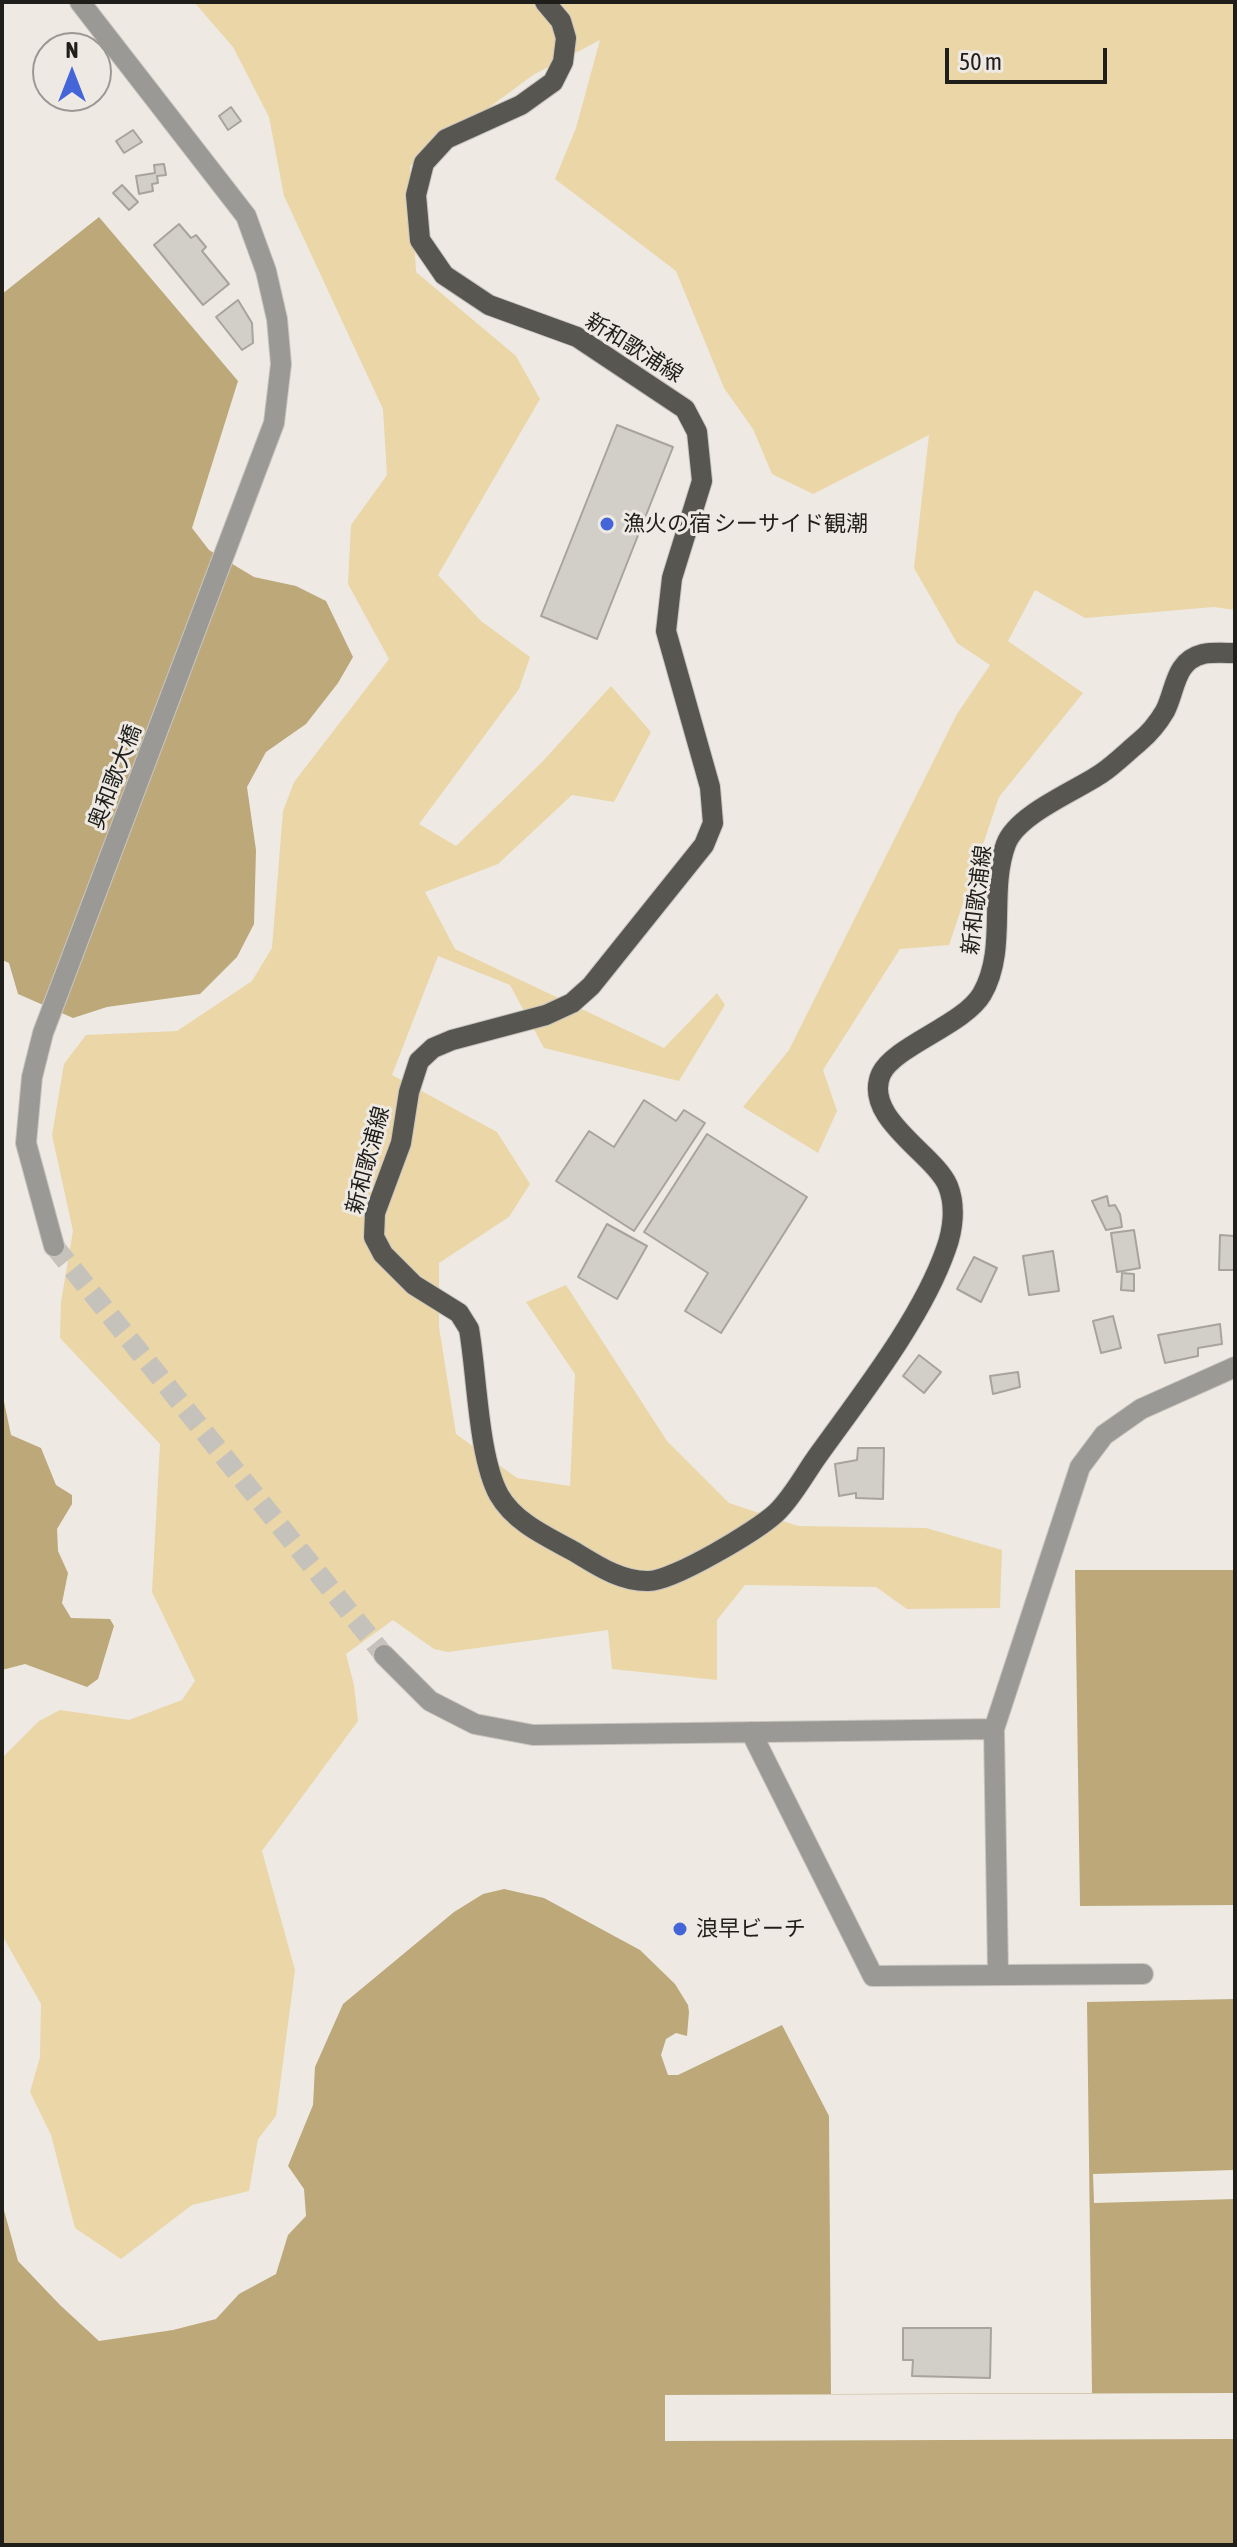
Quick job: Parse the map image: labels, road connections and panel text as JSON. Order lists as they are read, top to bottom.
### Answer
{
  "streets": {
    "main road": ["新和歌浦線"],
    "street": ["奥和歌大橋"]
  },
  "places": ["漁火の宿 シーサイド観潮", "浪早ビーチ"],
  "scale_bar": "50 m",
  "north": "top"
}
